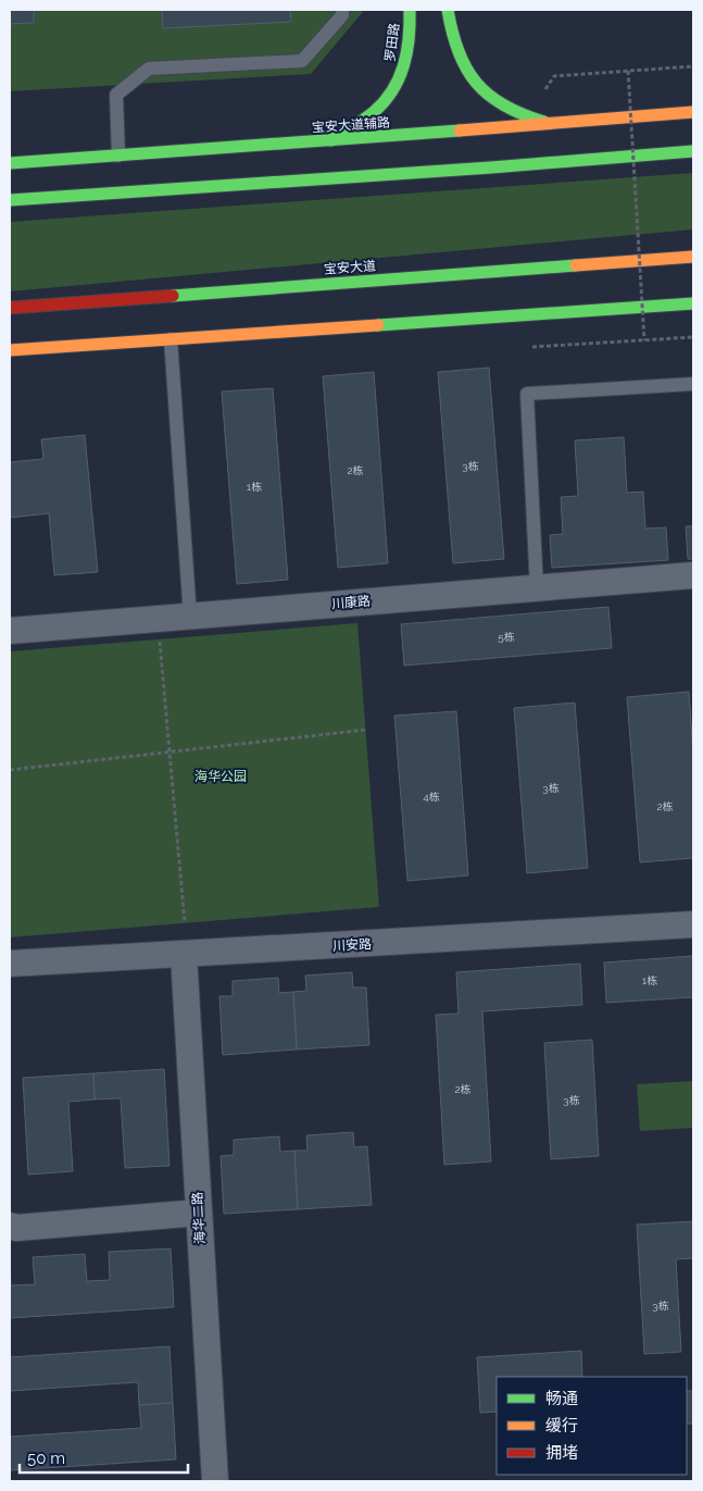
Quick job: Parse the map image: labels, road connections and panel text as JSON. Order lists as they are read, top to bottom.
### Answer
{
  "streets": {
    "main road": ["罗田路", "宝安大道辅路", "宝安大道"],
    "street": ["川康路", "川安路", "海华二路"]
  },
  "crossings": [
    ["罗田路", "宝安大道辅路"],
    ["川安路", "海华二路"]
  ],
  "parks": ["海华公园"],
  "house_numbers": [
    "3栋",
    "2栋",
    "1栋",
    "5栋",
    "3栋",
    "4栋",
    "2栋",
    "1栋",
    "2栋",
    "3栋",
    "3栋"
  ],
  "legend": ["畅通", "缓行", "拥堵"],
  "scale_bar": "50 m"
}
